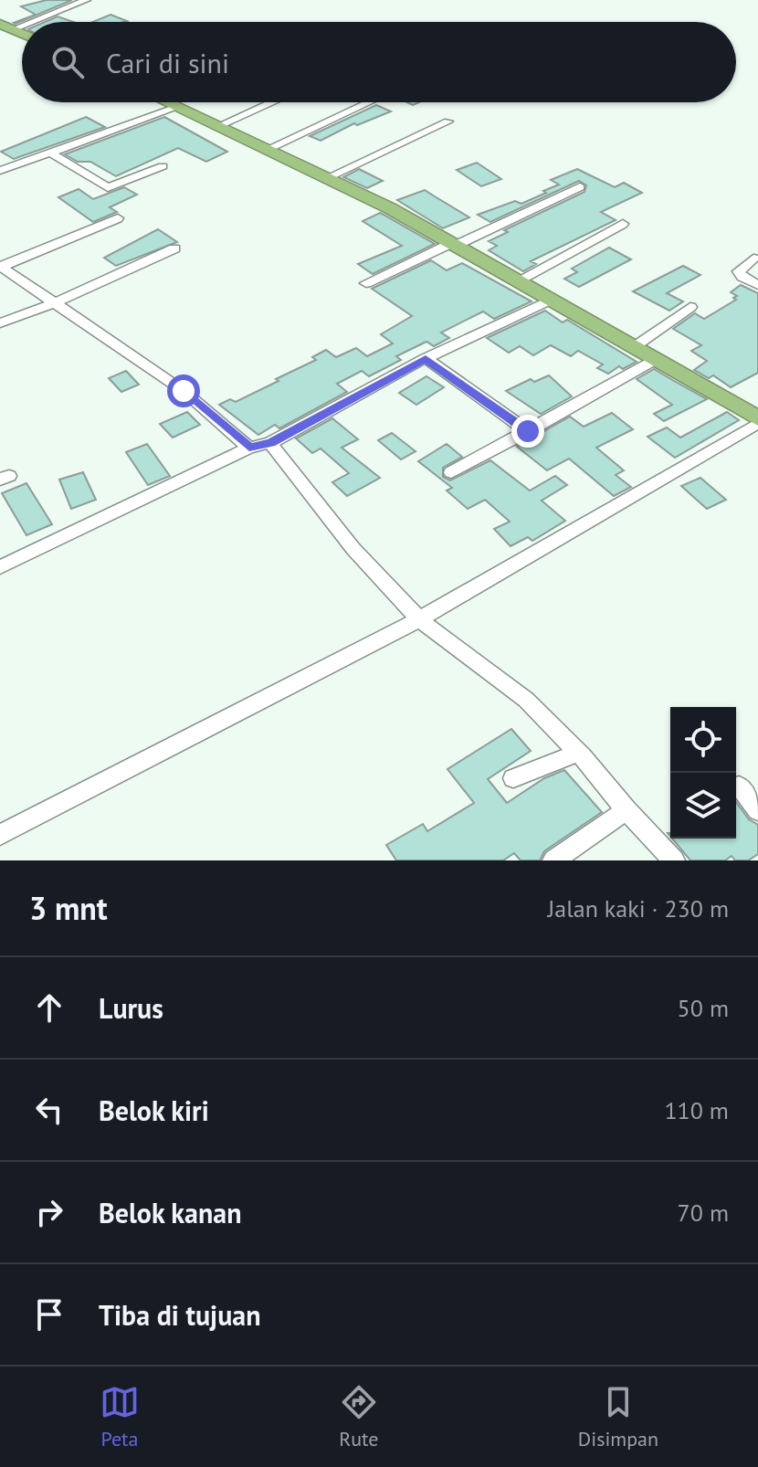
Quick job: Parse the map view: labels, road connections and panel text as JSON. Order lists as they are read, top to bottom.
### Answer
{
  "page": {
    "search": "Cari di sini",
    "heading": ["3 mnt", "Jalan kaki · 230 m"],
    "list": [
      ["Lurus", "50 m"],
      ["Belok kiri", "110 m"],
      ["Belok kanan", "70 m"],
      "Tiba di tujuan"
    ],
    "nav": ["Peta", "Rute", "Disimpan"]
  }
}
